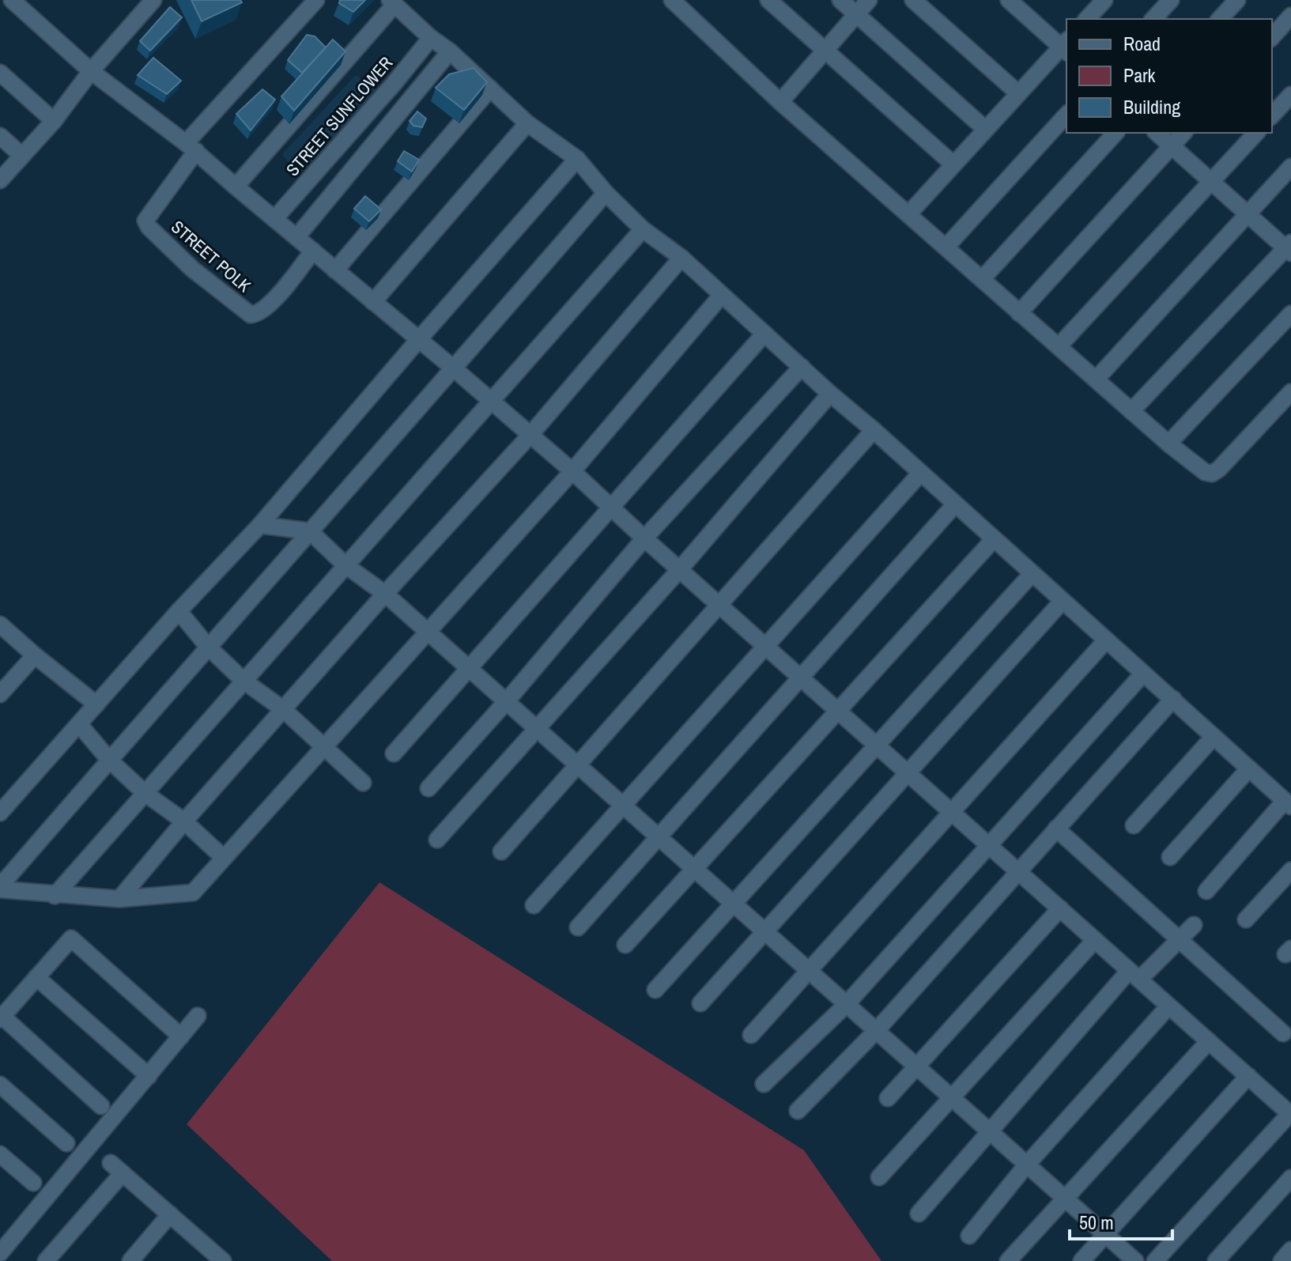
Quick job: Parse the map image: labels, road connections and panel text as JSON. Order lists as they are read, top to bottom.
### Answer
{
  "streets": {
    "street": ["STREET SUNFLOWER", "STREET POLK"]
  },
  "legend": ["Road", "Park", "Building"],
  "scale_bar": "50 m"
}
